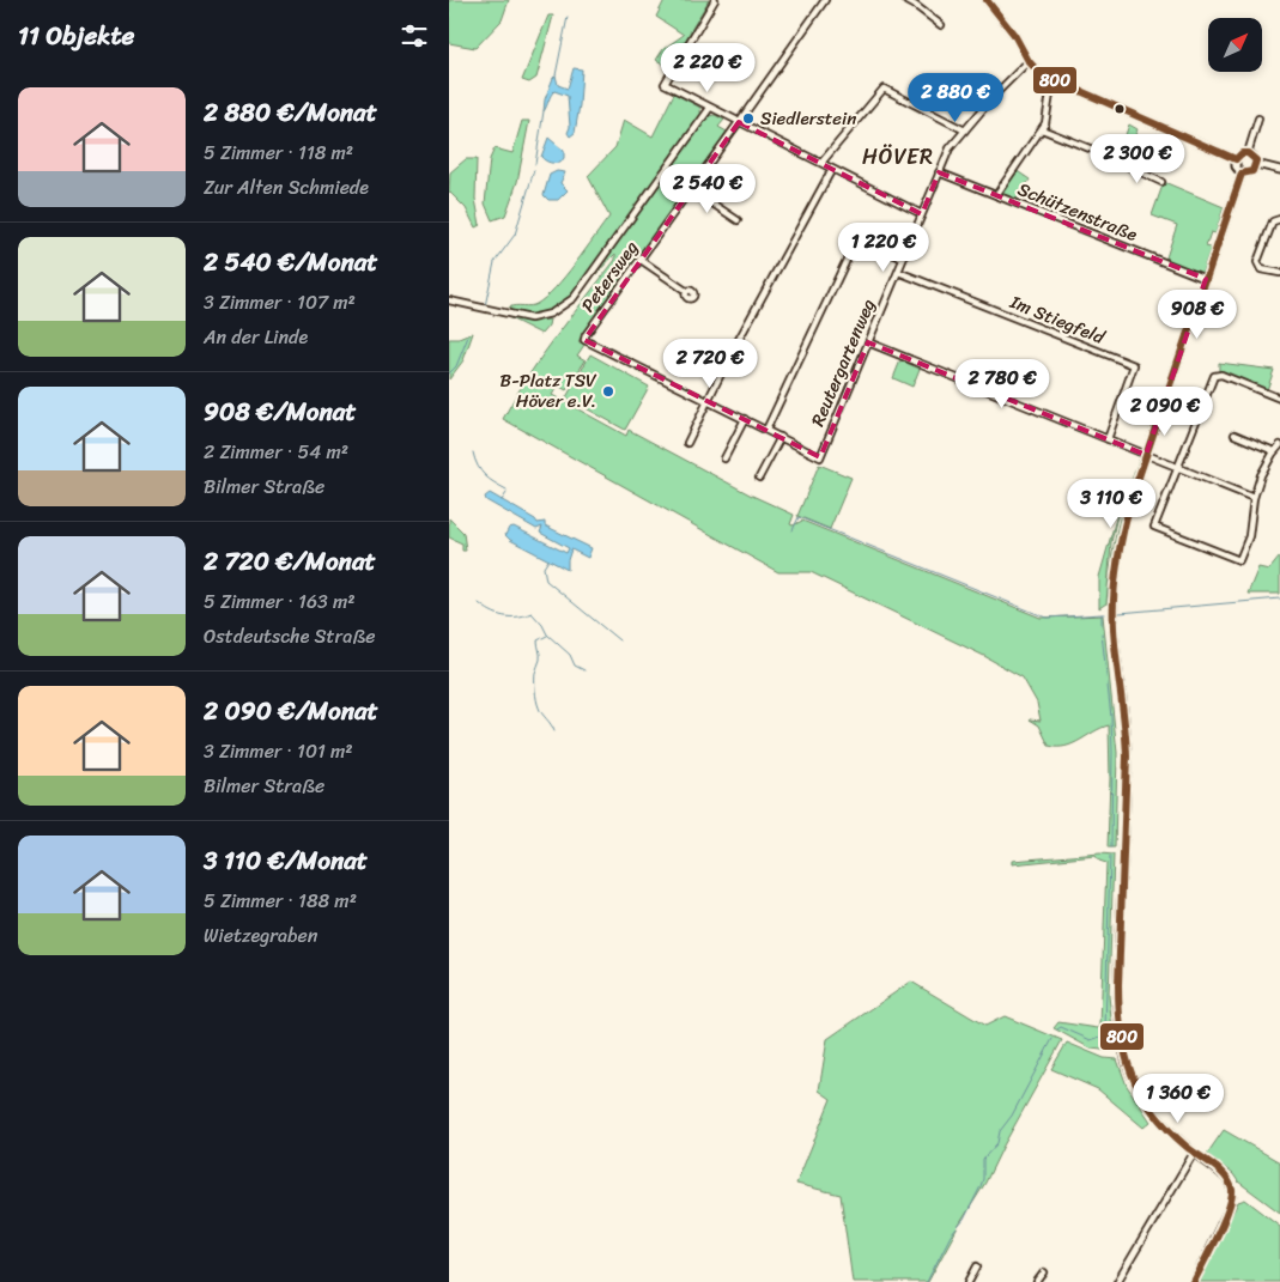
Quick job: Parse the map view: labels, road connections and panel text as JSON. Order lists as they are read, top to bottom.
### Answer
{
  "streets": {
    "street": [
      "Schützenstraße",
      "Petersweg",
      "Im Stiegfeld",
      "Reutergartenweg"
    ]
  },
  "crossings": [
    ["Schützenstraße", "Reutergartenweg"],
    ["Im Stiegfeld", "Reutergartenweg"]
  ],
  "districts": ["HÖVER"],
  "places": ["Siedlerstein", "B-Platz TSV Höver e.V."],
  "lines": ["transit line 800"],
  "north": "top right",
  "page": {
    "heading": "11 Objekte",
    "price": [
      "2 220 €",
      "2 880 €",
      "2 300 €",
      "2 540 €",
      "1 220 €",
      "908 €",
      "2 720 €",
      "2 780 €",
      "2 090 €",
      "3 110 €",
      "1 360 €"
    ],
    "list": [
      {
        "name": "2 880 €/Monat",
        "note": "5 Zimmer · 118 m² · Zur Alten Schmiede"
      },
      {
        "name": "2 540 €/Monat",
        "note": "3 Zimmer · 107 m² · An der Linde"
      },
      {
        "name": "908 €/Monat",
        "note": "2 Zimmer · 54 m² · Bilmer Straße"
      },
      {
        "name": "2 720 €/Monat",
        "note": "5 Zimmer · 163 m² · Ostdeutsche Straße"
      },
      {
        "name": "2 090 €/Monat",
        "note": "3 Zimmer · 101 m² · Bilmer Straße"
      },
      {
        "name": "3 110 €/Monat",
        "note": "5 Zimmer · 188 m² · Wietzegraben"
      }
    ]
  }
}
